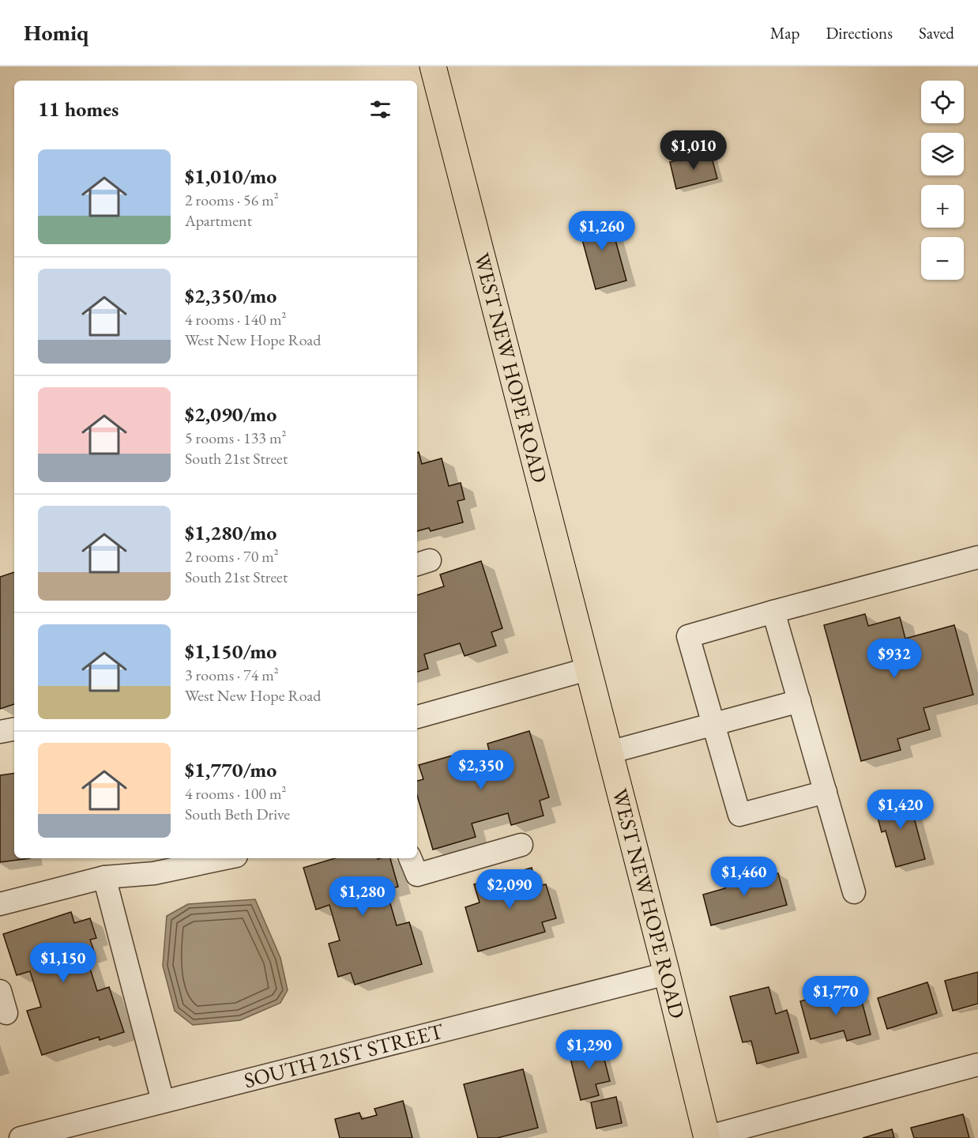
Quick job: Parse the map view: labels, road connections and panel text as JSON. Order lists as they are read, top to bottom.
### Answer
{
  "streets": {
    "main road": ["WEST NEW HOPE ROAD"],
    "street": ["SOUTH 21ST STREET"]
  },
  "crossings": [
    ["WEST NEW HOPE ROAD", "SOUTH 21ST STREET"]
  ],
  "page": {
    "header": "Homiq",
    "nav": ["Map", "Directions", "Saved"],
    "map_buttons": ["+", "−"],
    "heading": "11 homes",
    "price": [
      "$1,010",
      "$1,260",
      "$932",
      "$2,350",
      "$1,420",
      "$1,460",
      "$2,090",
      "$1,280",
      "$1,150",
      "$1,770",
      "$1,290"
    ],
    "list": [
      {
        "name": "$1,010/mo",
        "note": "2 rooms · 56 m² · Apartment"
      },
      {
        "name": "$2,350/mo",
        "note": "4 rooms · 140 m² · West New Hope Road"
      },
      {
        "name": "$2,090/mo",
        "note": "5 rooms · 133 m² · South 21st Street"
      },
      {
        "name": "$1,280/mo",
        "note": "2 rooms · 70 m² · South 21st Street"
      },
      {
        "name": "$1,150/mo",
        "note": "3 rooms · 74 m² · West New Hope Road"
      },
      {
        "name": "$1,770/mo",
        "note": "4 rooms · 100 m² · South Beth Drive"
      }
    ]
  }
}
